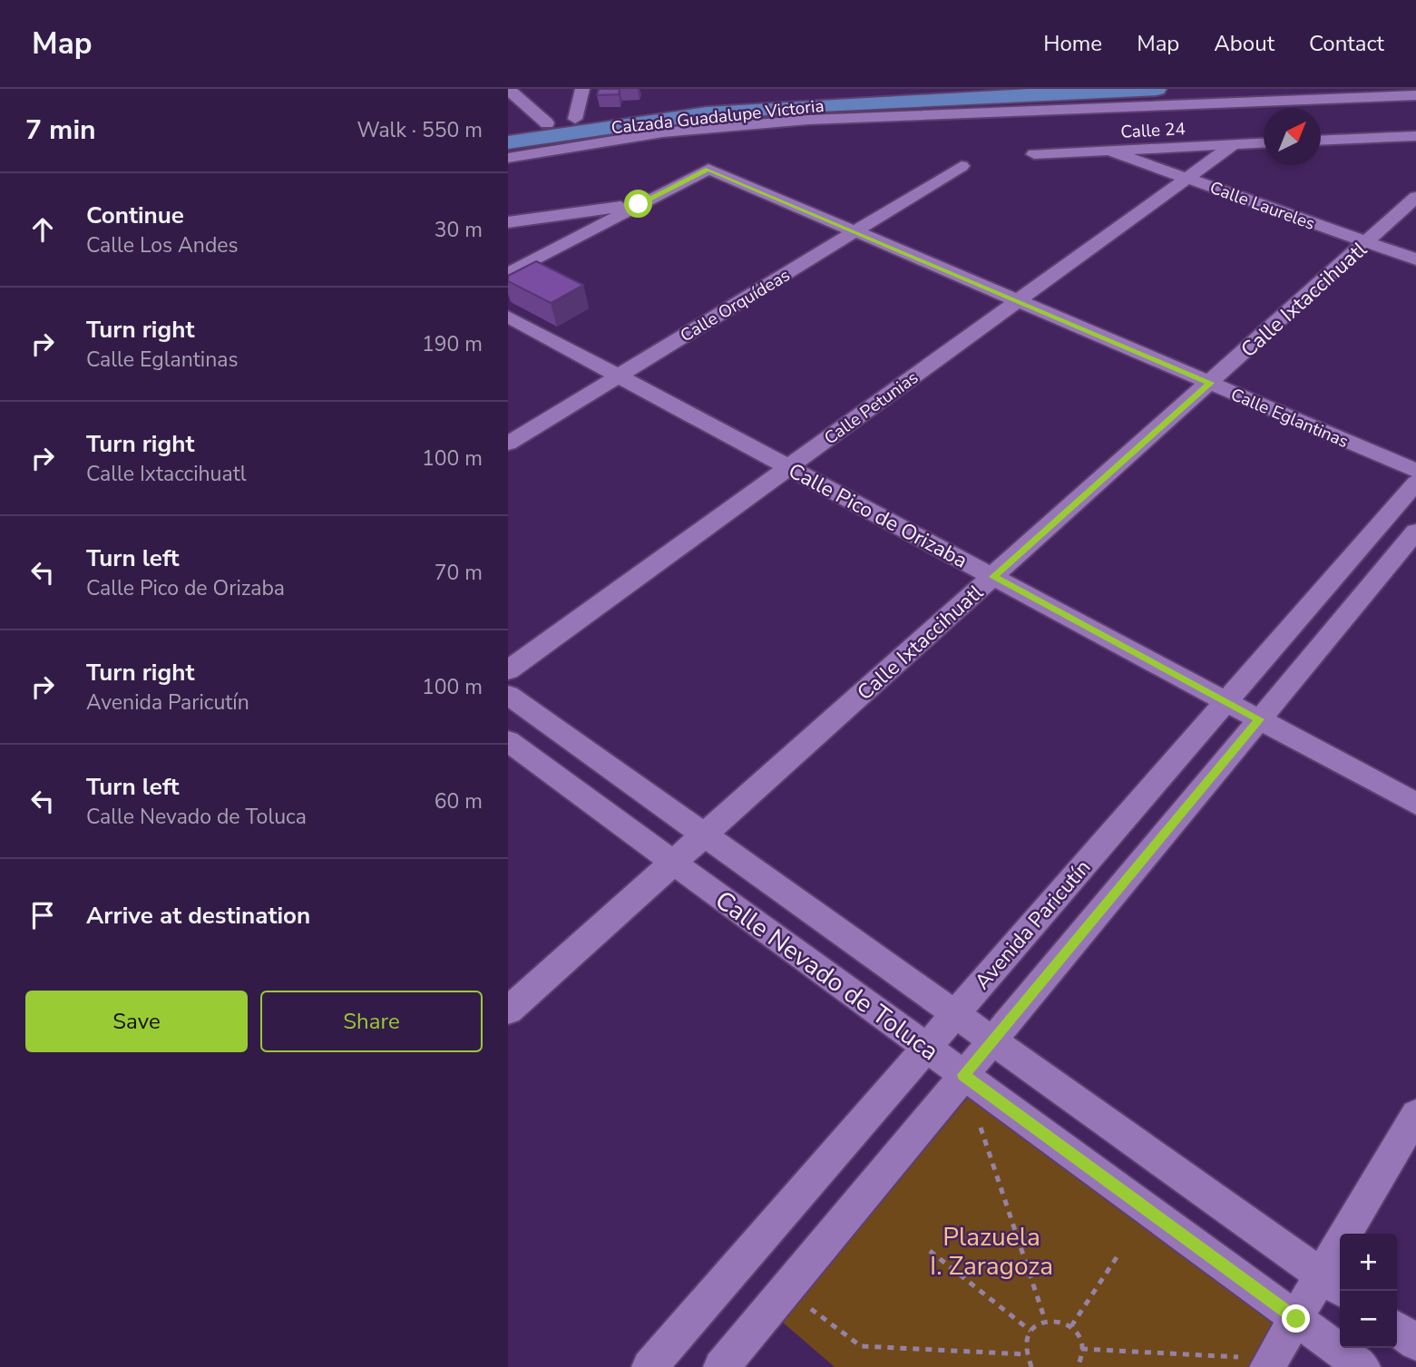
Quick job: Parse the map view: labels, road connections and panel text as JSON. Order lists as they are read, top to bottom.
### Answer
{
  "streets": {
    "main road": ["Calzada Guadalupe Victoria"],
    "street": [
      "Calle 24",
      "Calle Laureles",
      "Calle Ixtaccihuatl",
      "Calle Orquídeas",
      "Calle Petunias",
      "Calle Eglantinas",
      "Calle Pico de Orizaba",
      "Avenida Paricutín",
      "Calle Nevado de Toluca"
    ]
  },
  "crossings": [
    ["Calle 24", "Calle Laureles"],
    ["Calle 24", "Calle Petunias"],
    ["Calle Laureles", "Calle Ixtaccihuatl"],
    ["Calle Laureles", "Calle Petunias"],
    ["Calle Ixtaccihuatl", "Calle Eglantinas"],
    ["Calle Ixtaccihuatl", "Calle Pico de Orizaba"],
    ["Calle Ixtaccihuatl", "Calle Nevado de Toluca"],
    ["Calle Orquídeas", "Calle Eglantinas"],
    ["Calle Orquídeas", "Calle Pico de Orizaba"],
    ["Calle Petunias", "Calle Eglantinas"],
    ["Calle Petunias", "Calle Pico de Orizaba"],
    ["Calle Pico de Orizaba", "Avenida Paricutín"],
    ["Avenida Paricutín", "Calle Nevado de Toluca"]
  ],
  "parks": ["Plazuela I. Zaragoza"],
  "north": "top right",
  "page": {
    "header": "Map",
    "nav": [
      "Home",
      "Map",
      "About",
      "Contact"
    ],
    "heading": ["7 min", "Walk · 550 m"],
    "list": [
      ["Continue", "Calle Los Andes", "30 m"],
      ["Turn right", "Calle Eglantinas", "190 m"],
      ["Turn right", "Calle Ixtaccihuatl", "100 m"],
      ["Turn left", "Calle Pico de Orizaba", "70 m"],
      ["Turn right", "Avenida Paricutín", "100 m"],
      ["Turn left", "Calle Nevado de Toluca", "60 m"],
      "Arrive at destination"
    ],
    "buttons": ["Save", "Share"],
    "map_buttons": ["+", "−"]
  }
}
